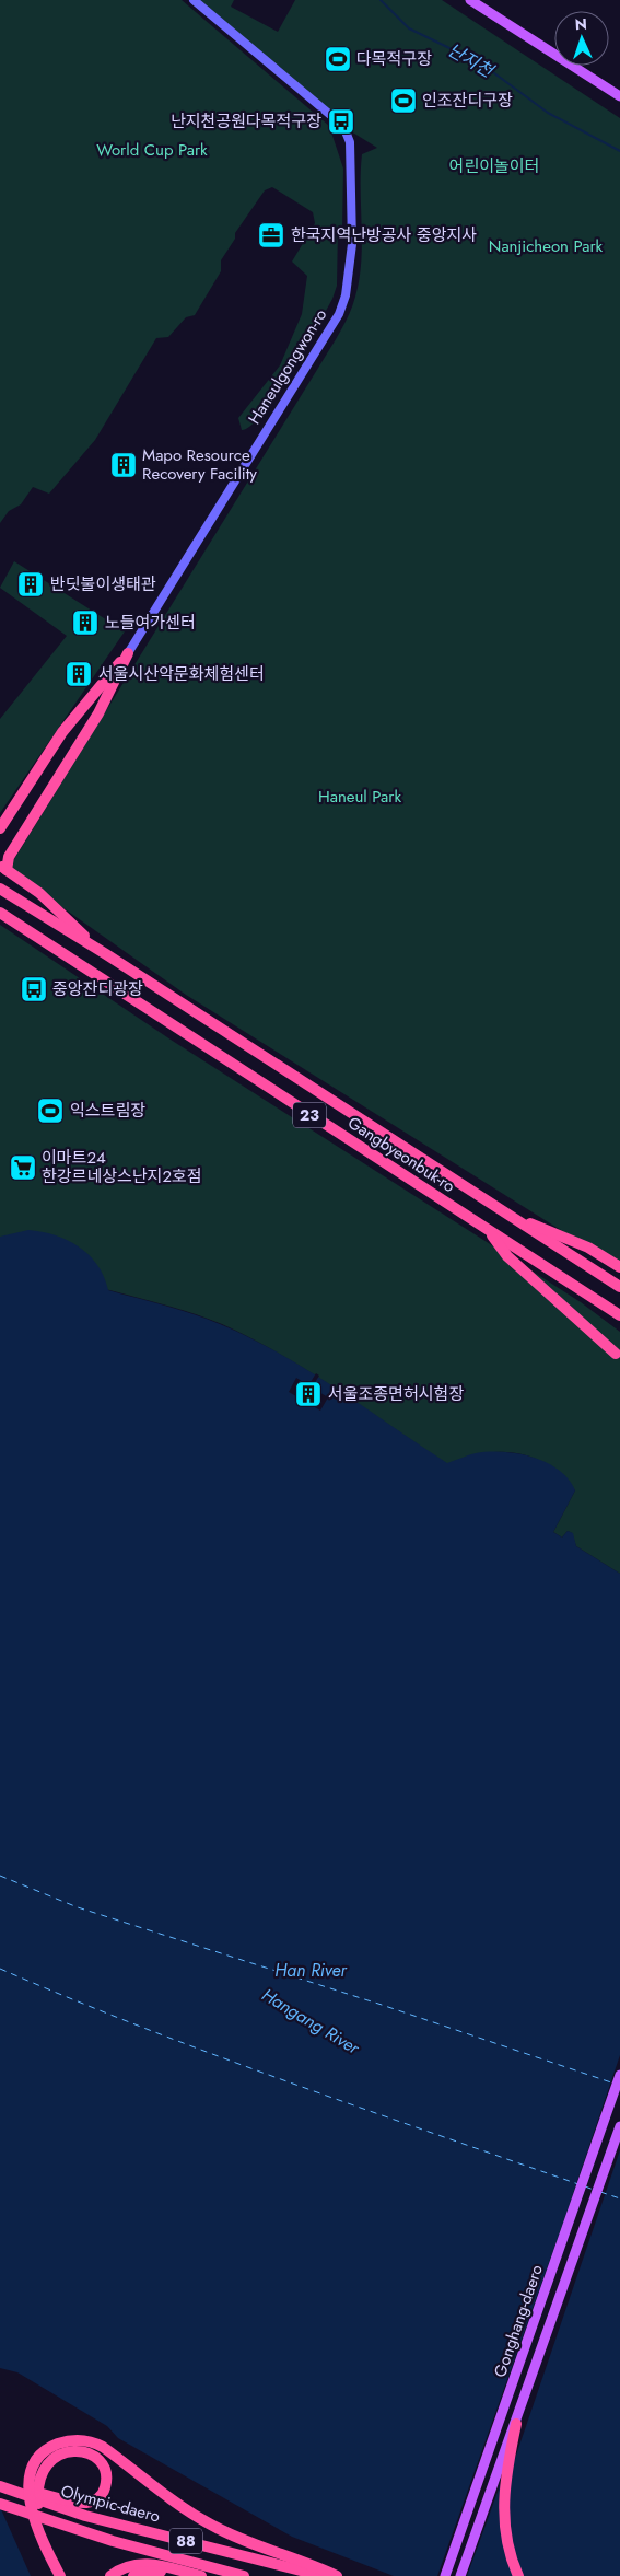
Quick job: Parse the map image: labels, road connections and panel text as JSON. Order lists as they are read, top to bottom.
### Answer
{
  "streets": {
    "highway": [
      "23",
      "Gangbyeonbuk-ro",
      "Olympic-daero",
      "88"
    ],
    "main road": ["Gonghang-daero"],
    "street": ["Haneulgongwon-ro"]
  },
  "water": ["난지천", "Han River", "Hangang River"],
  "parks": [
    "World Cup Park",
    "어린이놀이터",
    "Nanjicheon Park",
    "Haneul Park"
  ],
  "places": {
    "sports": ["다목적구장", "인조잔디구장", "익스트림장"],
    "bus stop": ["난지천공원다목적구장", "중앙잔디광장"],
    "office": ["한국지역난방공사 중앙지사"],
    "building": [
      "Mapo Resource Recovery Facility",
      "반딧불이생태관",
      "노들여가센터",
      "서울시산악문화체험센터",
      "서울조종면허시험장"
    ],
    "supermarket": ["이마트24 한강르네상스난지2호점"]
  },
  "north": "top"
}
